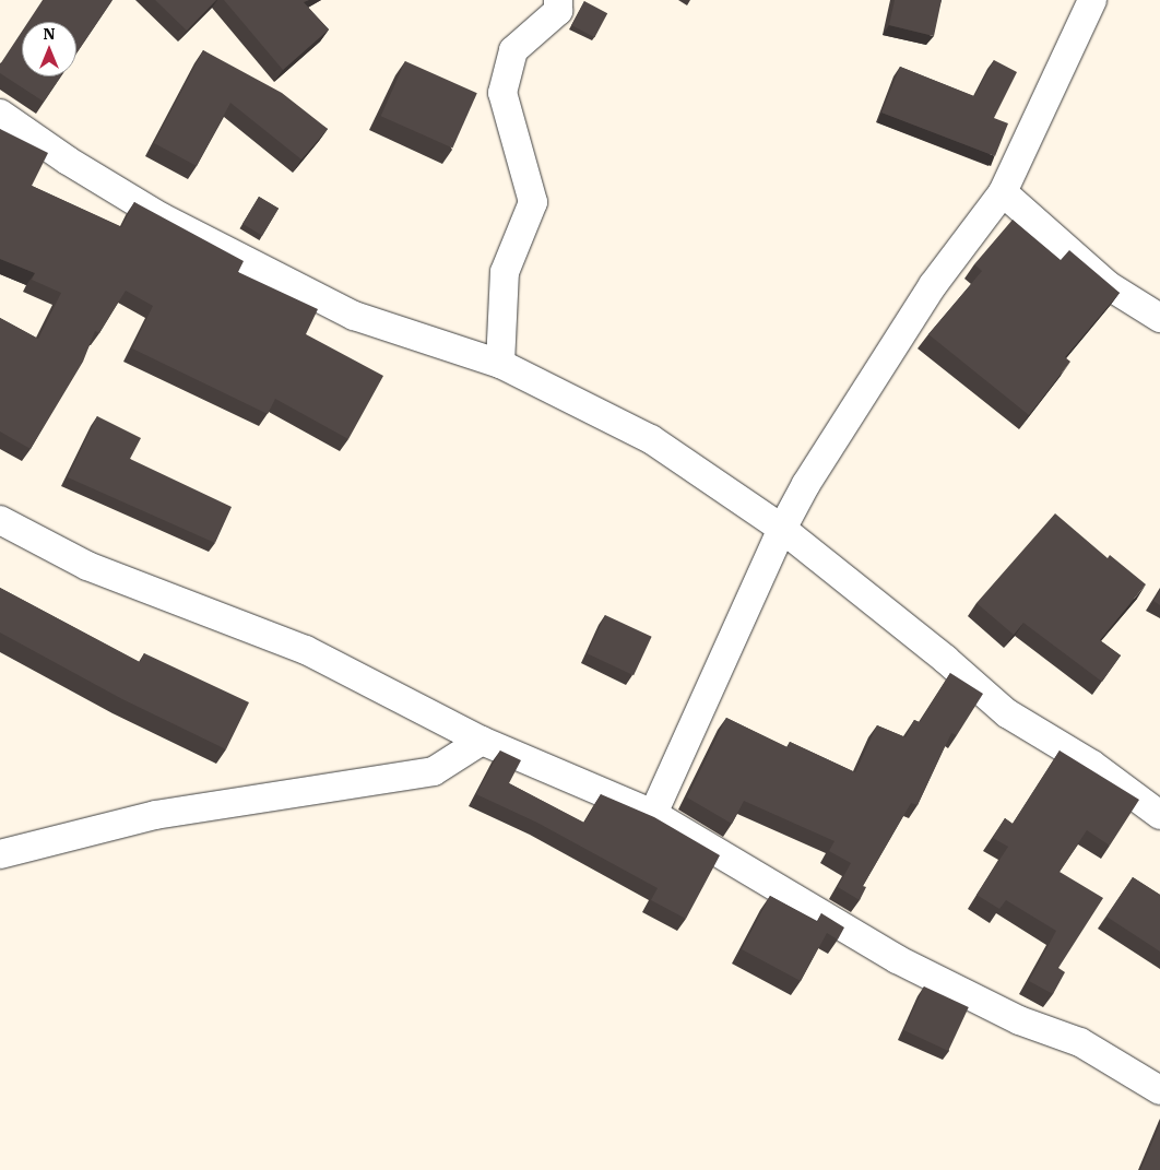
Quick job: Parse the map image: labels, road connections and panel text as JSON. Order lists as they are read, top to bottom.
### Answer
{
  "north": "top"
}
